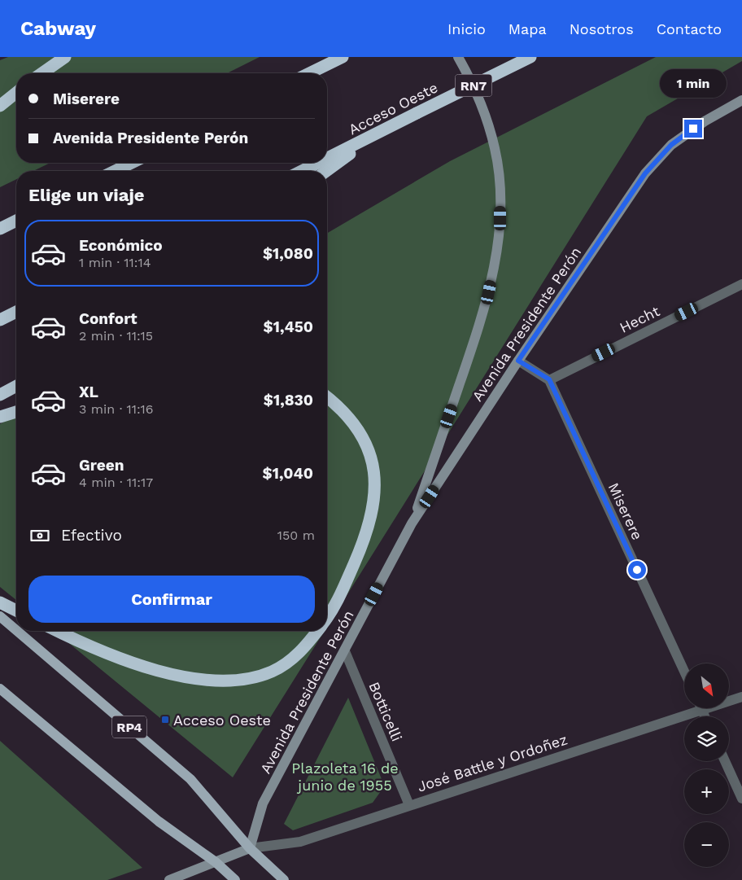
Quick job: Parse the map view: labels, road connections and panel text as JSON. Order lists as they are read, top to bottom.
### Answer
{
  "streets": {
    "highway": ["RN7", "Acceso Oeste"],
    "main road": ["Avenida Presidente Perón", "RP4"],
    "street": [
      "Hecht",
      "Miserere",
      "Botticelli",
      "José Battle y Ordoñez"
    ]
  },
  "crossings": [
    ["Hecht", "Miserere"],
    ["Avenida Presidente Perón", "Botticelli"],
    ["Avenida Presidente Perón", "RP4"],
    ["Avenida Presidente Perón", "José Battle y Ordoñez"],
    ["Botticelli", "José Battle y Ordoñez"],
    ["RP4", "José Battle y Ordoñez"]
  ],
  "parks": ["Plazoleta 16 de junio de 1955"],
  "places": {
    "transit": ["Acceso Oeste"]
  },
  "north": "bottom right",
  "page": {
    "header": "Cabway",
    "nav": [
      "Inicio",
      "Mapa",
      "Nosotros",
      "Contacto"
    ],
    "bubble": "1 min",
    "banner": ["Miserere", "Avenida Presidente Perón"],
    "heading": "Elige un viaje",
    "list": [
      {
        "name": "Económico",
        "note": "1 min · 11:14",
        "value": "$1,080"
      },
      {
        "name": "Confort",
        "note": "2 min · 11:15",
        "value": "$1,450"
      },
      {
        "name": "XL",
        "note": "3 min · 11:16",
        "value": "$1,830"
      },
      {
        "name": "Green",
        "note": "4 min · 11:17",
        "value": "$1,040"
      }
    ],
    "pay": ["Efectivo", "150 m"],
    "buttons": "Confirmar",
    "map_buttons": ["+", "−"]
  }
}
